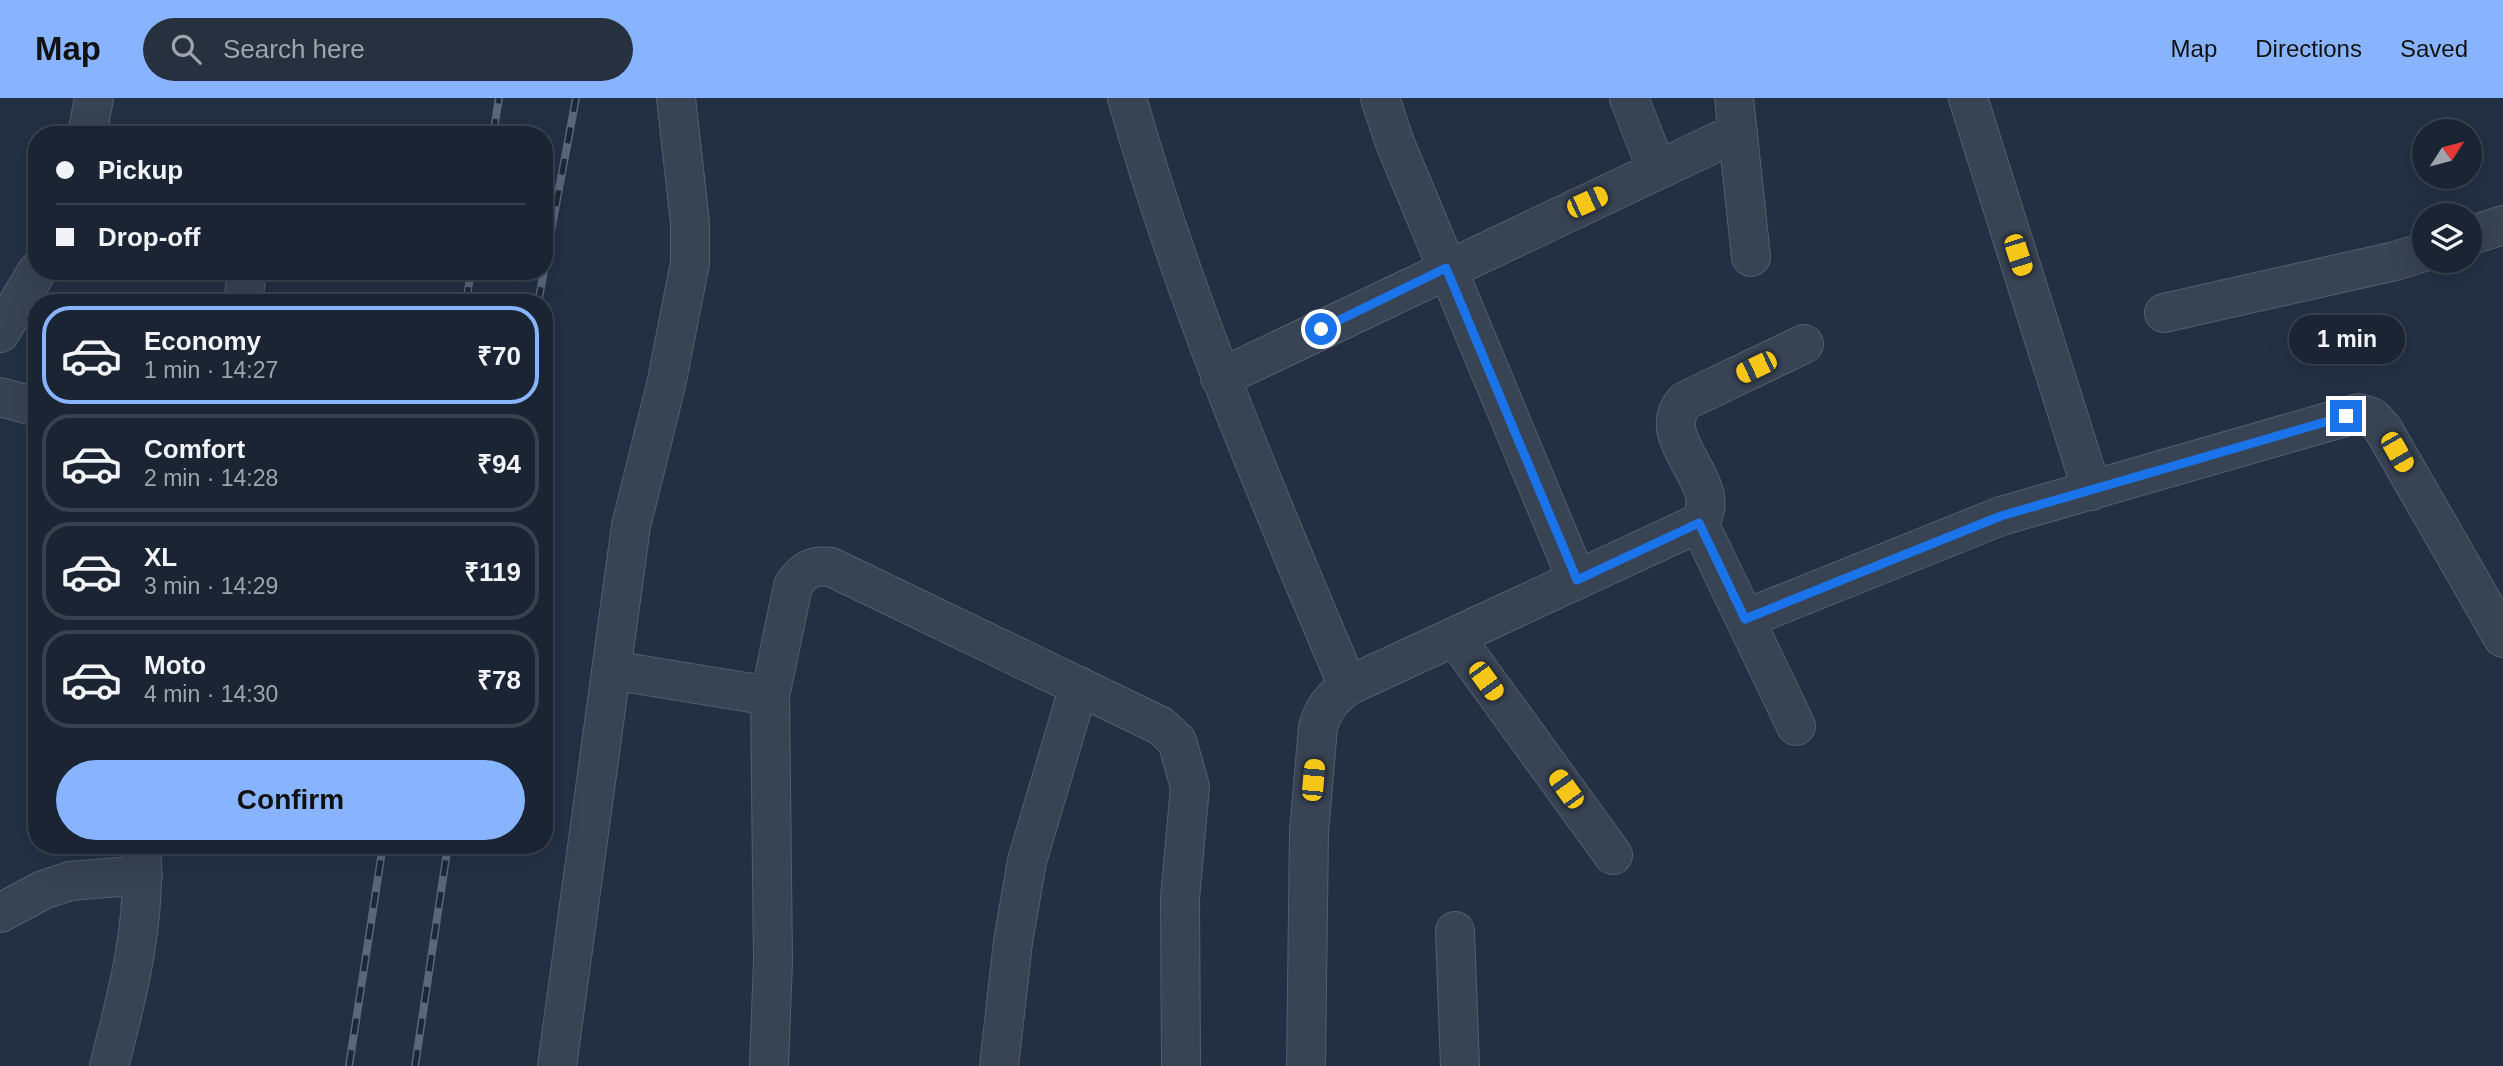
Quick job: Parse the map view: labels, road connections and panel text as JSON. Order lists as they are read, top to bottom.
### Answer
{
  "north": "top right",
  "page": {
    "header": "Map",
    "search": "Search here",
    "nav": ["Map", "Directions", "Saved"],
    "banner": ["Pickup", "Drop-off"],
    "list": [
      {
        "name": "Economy",
        "note": "1 min · 14:27",
        "value": "₹70"
      },
      {
        "name": "Comfort",
        "note": "2 min · 14:28",
        "value": "₹94"
      },
      {
        "name": "XL",
        "note": "3 min · 14:29",
        "value": "₹119"
      },
      {
        "name": "Moto",
        "note": "4 min · 14:30",
        "value": "₹78"
      }
    ],
    "bubble": "1 min",
    "buttons": "Confirm"
  }
}
